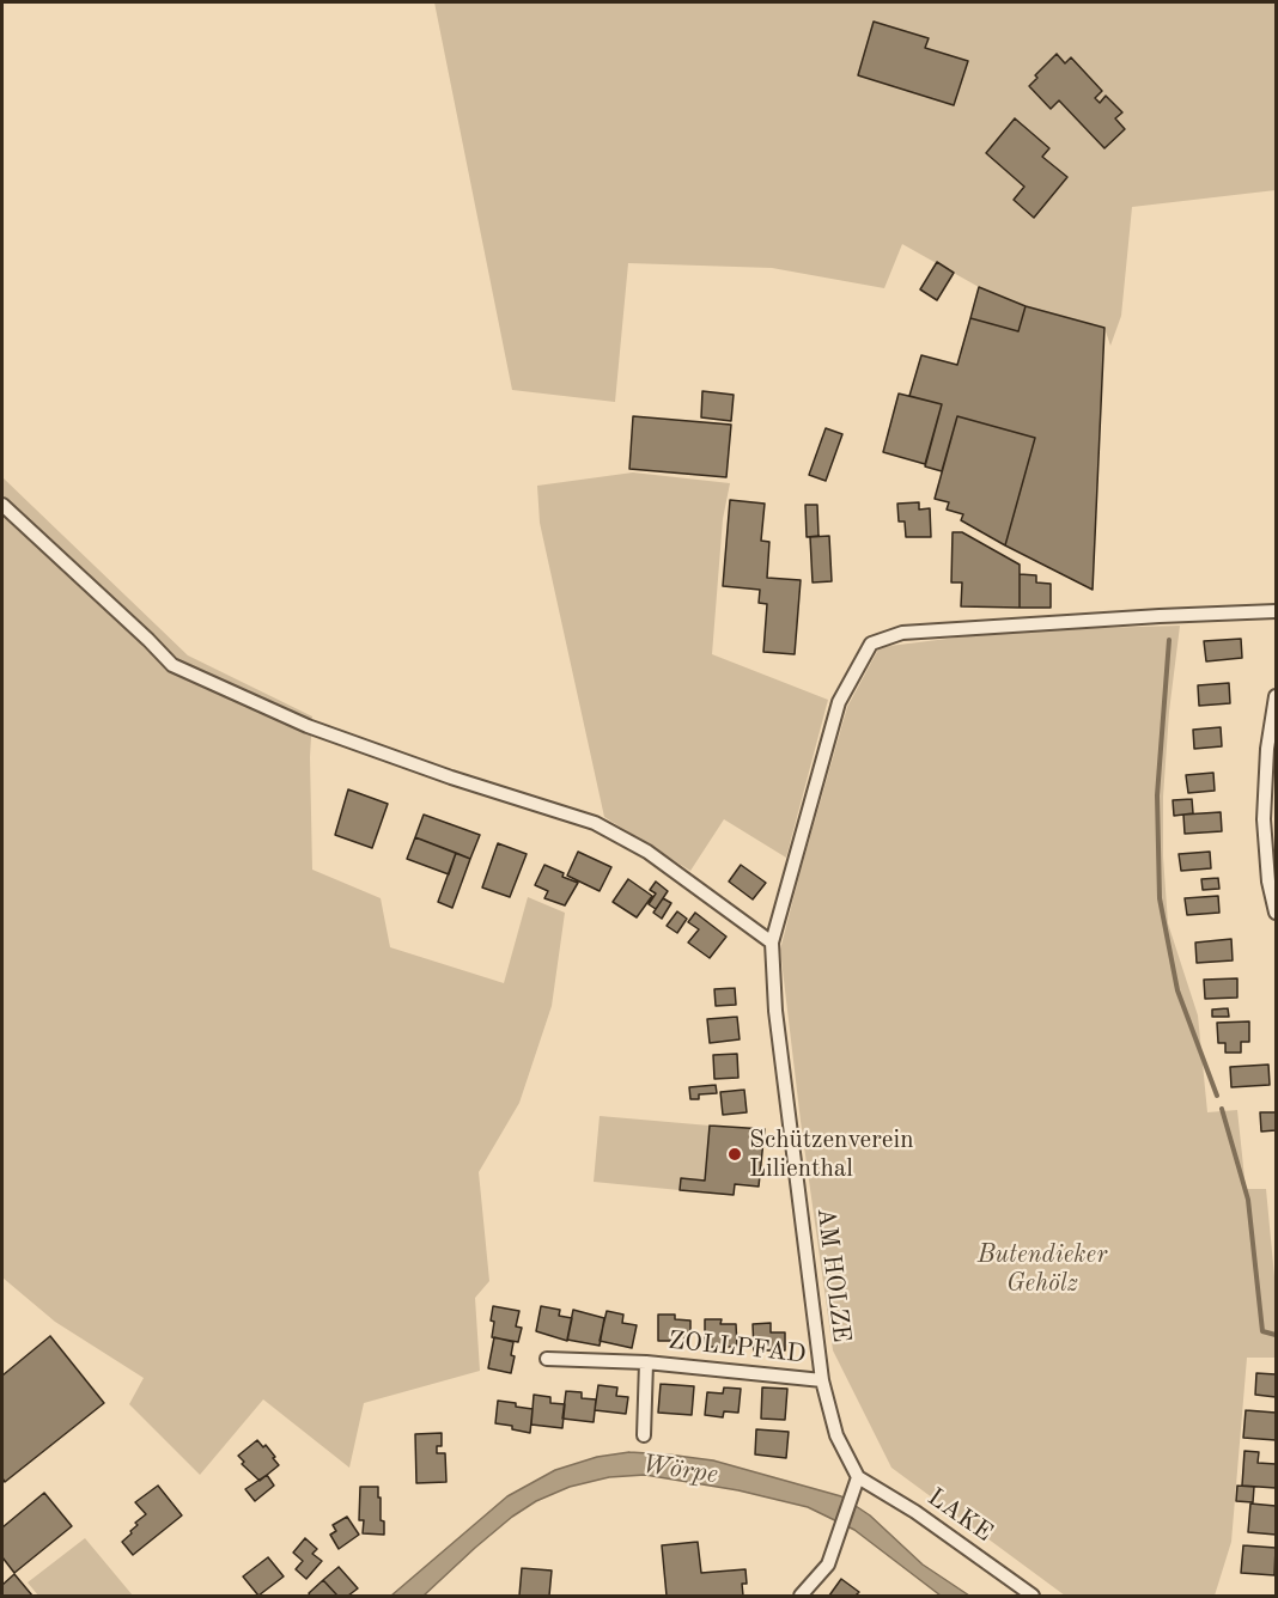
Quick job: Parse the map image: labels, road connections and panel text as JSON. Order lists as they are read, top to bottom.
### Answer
{
  "streets": {
    "street": ["AM HOLZE", "ZOLLPFAD", "LAKE"]
  },
  "crossings": [
    ["AM HOLZE", "ZOLLPFAD"],
    ["AM HOLZE", "LAKE"]
  ],
  "water": ["Wörpe"],
  "parks": ["Butendieker Gehölz"],
  "places": ["Schützenverein Lilienthal"]
}
